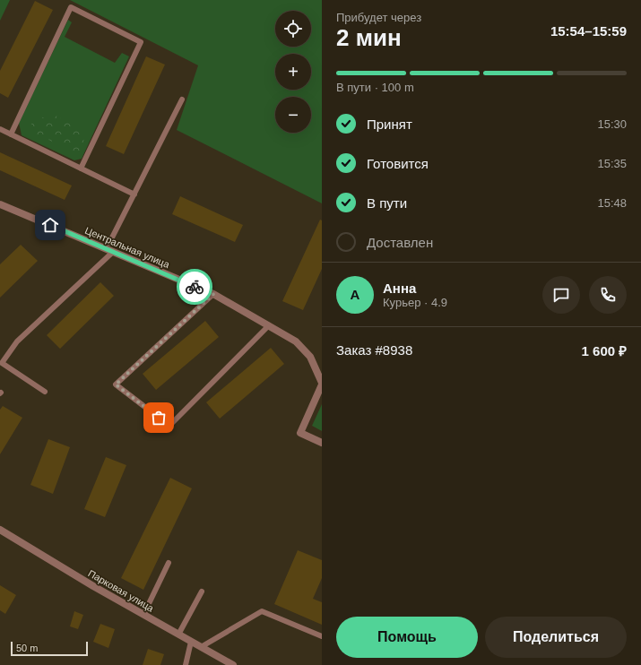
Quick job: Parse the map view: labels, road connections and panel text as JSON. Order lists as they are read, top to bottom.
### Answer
{
  "streets": {
    "street": ["Центральная улица", "Парковая улица"]
  },
  "scale_bar": "50 m",
  "page": {
    "heading": ["2 мин", "Прибудет через", "15:54–15:59"],
    "panel": [
      "Анна",
      "Курьер · 4.9",
      "Заказ #8938",
      "1 600 ₽"
    ],
    "map_buttons": ["+", "−"],
    "bar": "В пути · 100 m",
    "list": [
      ["Принят", "15:30"],
      ["Готовится", "15:35"],
      ["В пути", "15:48"],
      "Доставлен"
    ],
    "round": "А",
    "buttons": ["Помощь", "Поделиться"],
    "scale": "50 m"
  }
}
